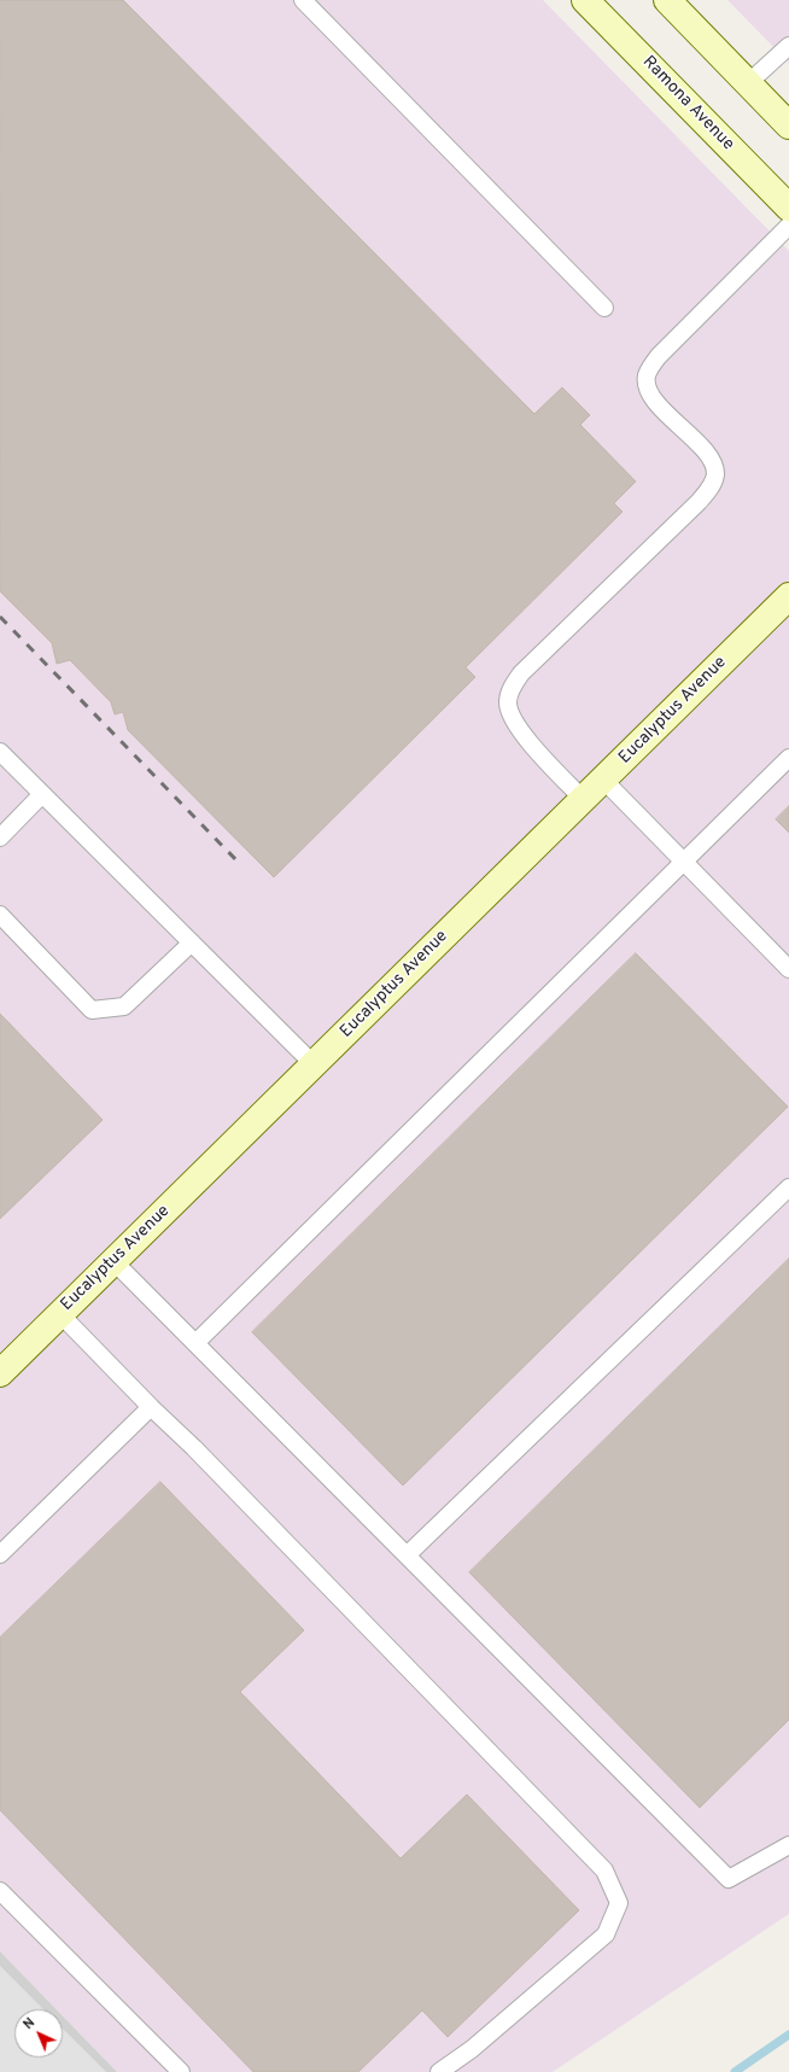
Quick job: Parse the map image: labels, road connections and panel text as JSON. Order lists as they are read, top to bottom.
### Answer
{
  "streets": {
    "street": ["Ramona Avenue", "Eucalyptus Avenue"]
  },
  "north": "top left"
}
